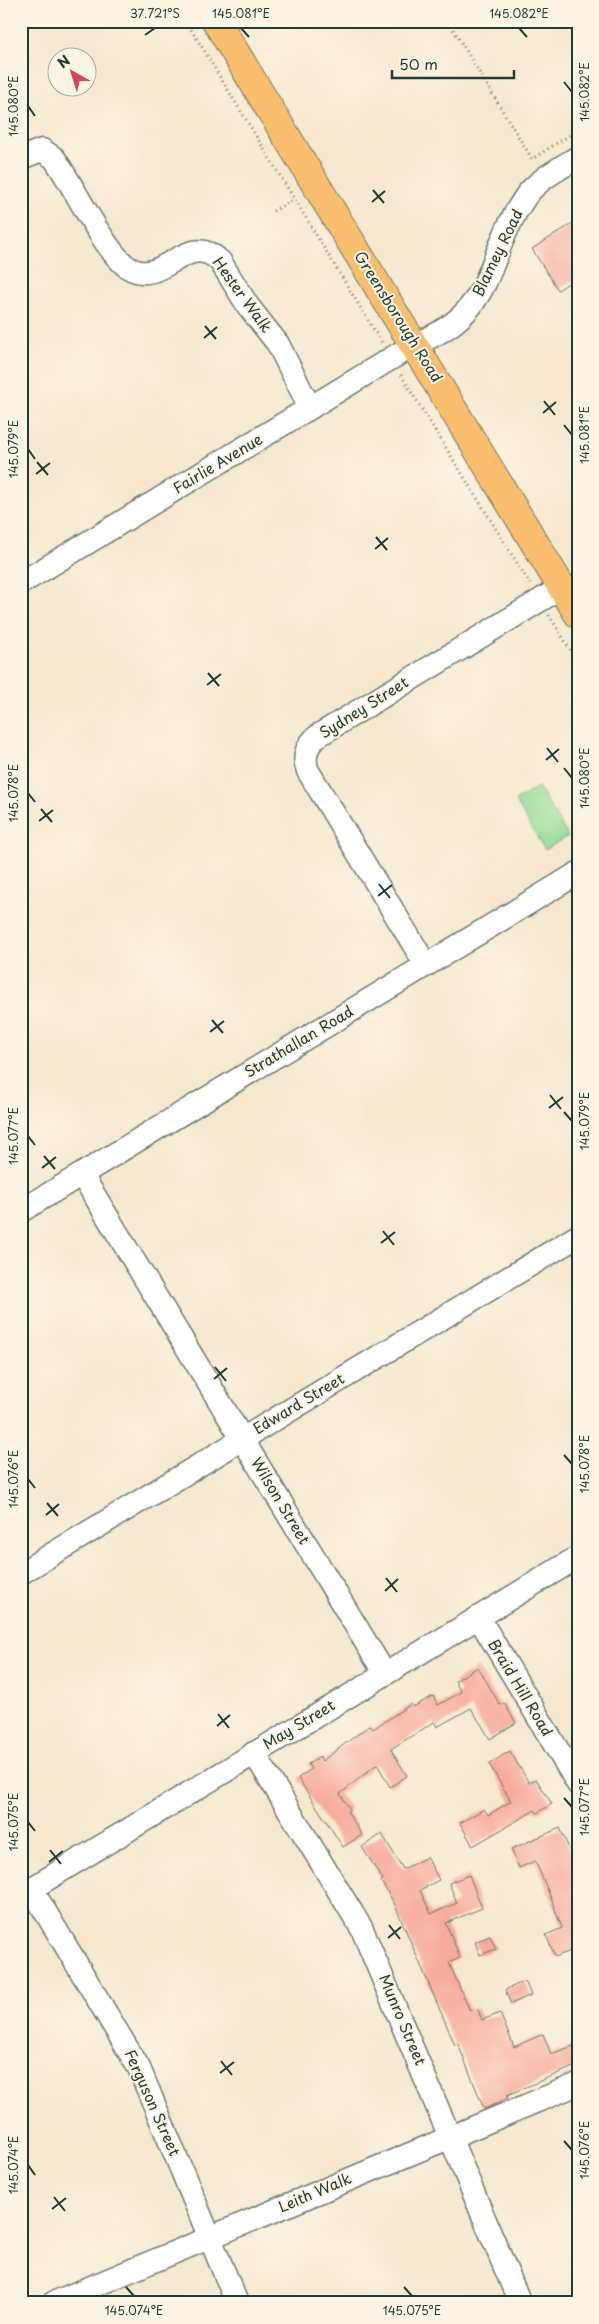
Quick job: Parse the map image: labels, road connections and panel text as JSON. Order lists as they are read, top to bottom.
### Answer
{
  "streets": {
    "highway": ["Greensborough Road"],
    "street": [
      "Blamey Road",
      "Hester Walk",
      "Fairlie Avenue",
      "Sydney Street",
      "Strathallan Road",
      "Edward Street",
      "Wilson Street",
      "Braid Hill Road",
      "May Street",
      "Munro Street",
      "Ferguson Street",
      "Leith Walk"
    ]
  },
  "crossings": [
    ["Blamey Road", "Greensborough Road"],
    ["Blamey Road", "Fairlie Avenue"],
    ["Hester Walk", "Fairlie Avenue"],
    ["Greensborough Road", "Fairlie Avenue"],
    ["Greensborough Road", "Sydney Street"],
    ["Sydney Street", "Strathallan Road"],
    ["Strathallan Road", "Wilson Street"],
    ["Edward Street", "Wilson Street"],
    ["Wilson Street", "May Street"],
    ["Braid Hill Road", "May Street"],
    ["May Street", "Munro Street"],
    ["May Street", "Ferguson Street"],
    ["Munro Street", "Leith Walk"],
    ["Ferguson Street", "Leith Walk"]
  ],
  "scale_bar": "50 m",
  "north": "top left",
  "coordinates": [
    "37.721°S",
    "145.081°E",
    "145.082°E",
    "145.080°E",
    "145.079°E",
    "145.078°E",
    "145.077°E",
    "145.076°E",
    "145.075°E",
    "145.074°E"
  ]
}
